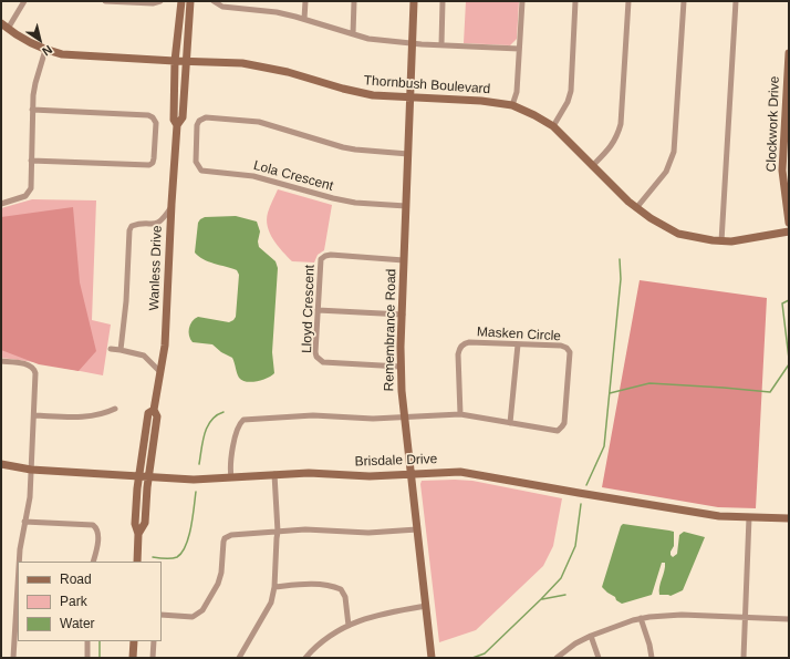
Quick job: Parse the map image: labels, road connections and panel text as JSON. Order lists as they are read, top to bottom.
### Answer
{
  "streets": {
    "street": [
      "Thornbush Boulevard",
      "Clockwork Drive",
      "Lola Crescent",
      "Wanless Drive",
      "Lloyd Crescent",
      "Remembrance Road",
      "Masken Circle",
      "Brisdale Drive"
    ]
  },
  "crossings": [
    ["Thornbush Boulevard", "Wanless Drive"],
    ["Thornbush Boulevard", "Remembrance Road"],
    ["Lola Crescent", "Remembrance Road"],
    ["Wanless Drive", "Brisdale Drive"],
    ["Lloyd Crescent", "Remembrance Road"],
    ["Remembrance Road", "Masken Circle"],
    ["Remembrance Road", "Brisdale Drive"],
    ["Masken Circle", "Brisdale Drive"]
  ],
  "legend": ["Road", "Park", "Water"],
  "north": "bottom right"
}
